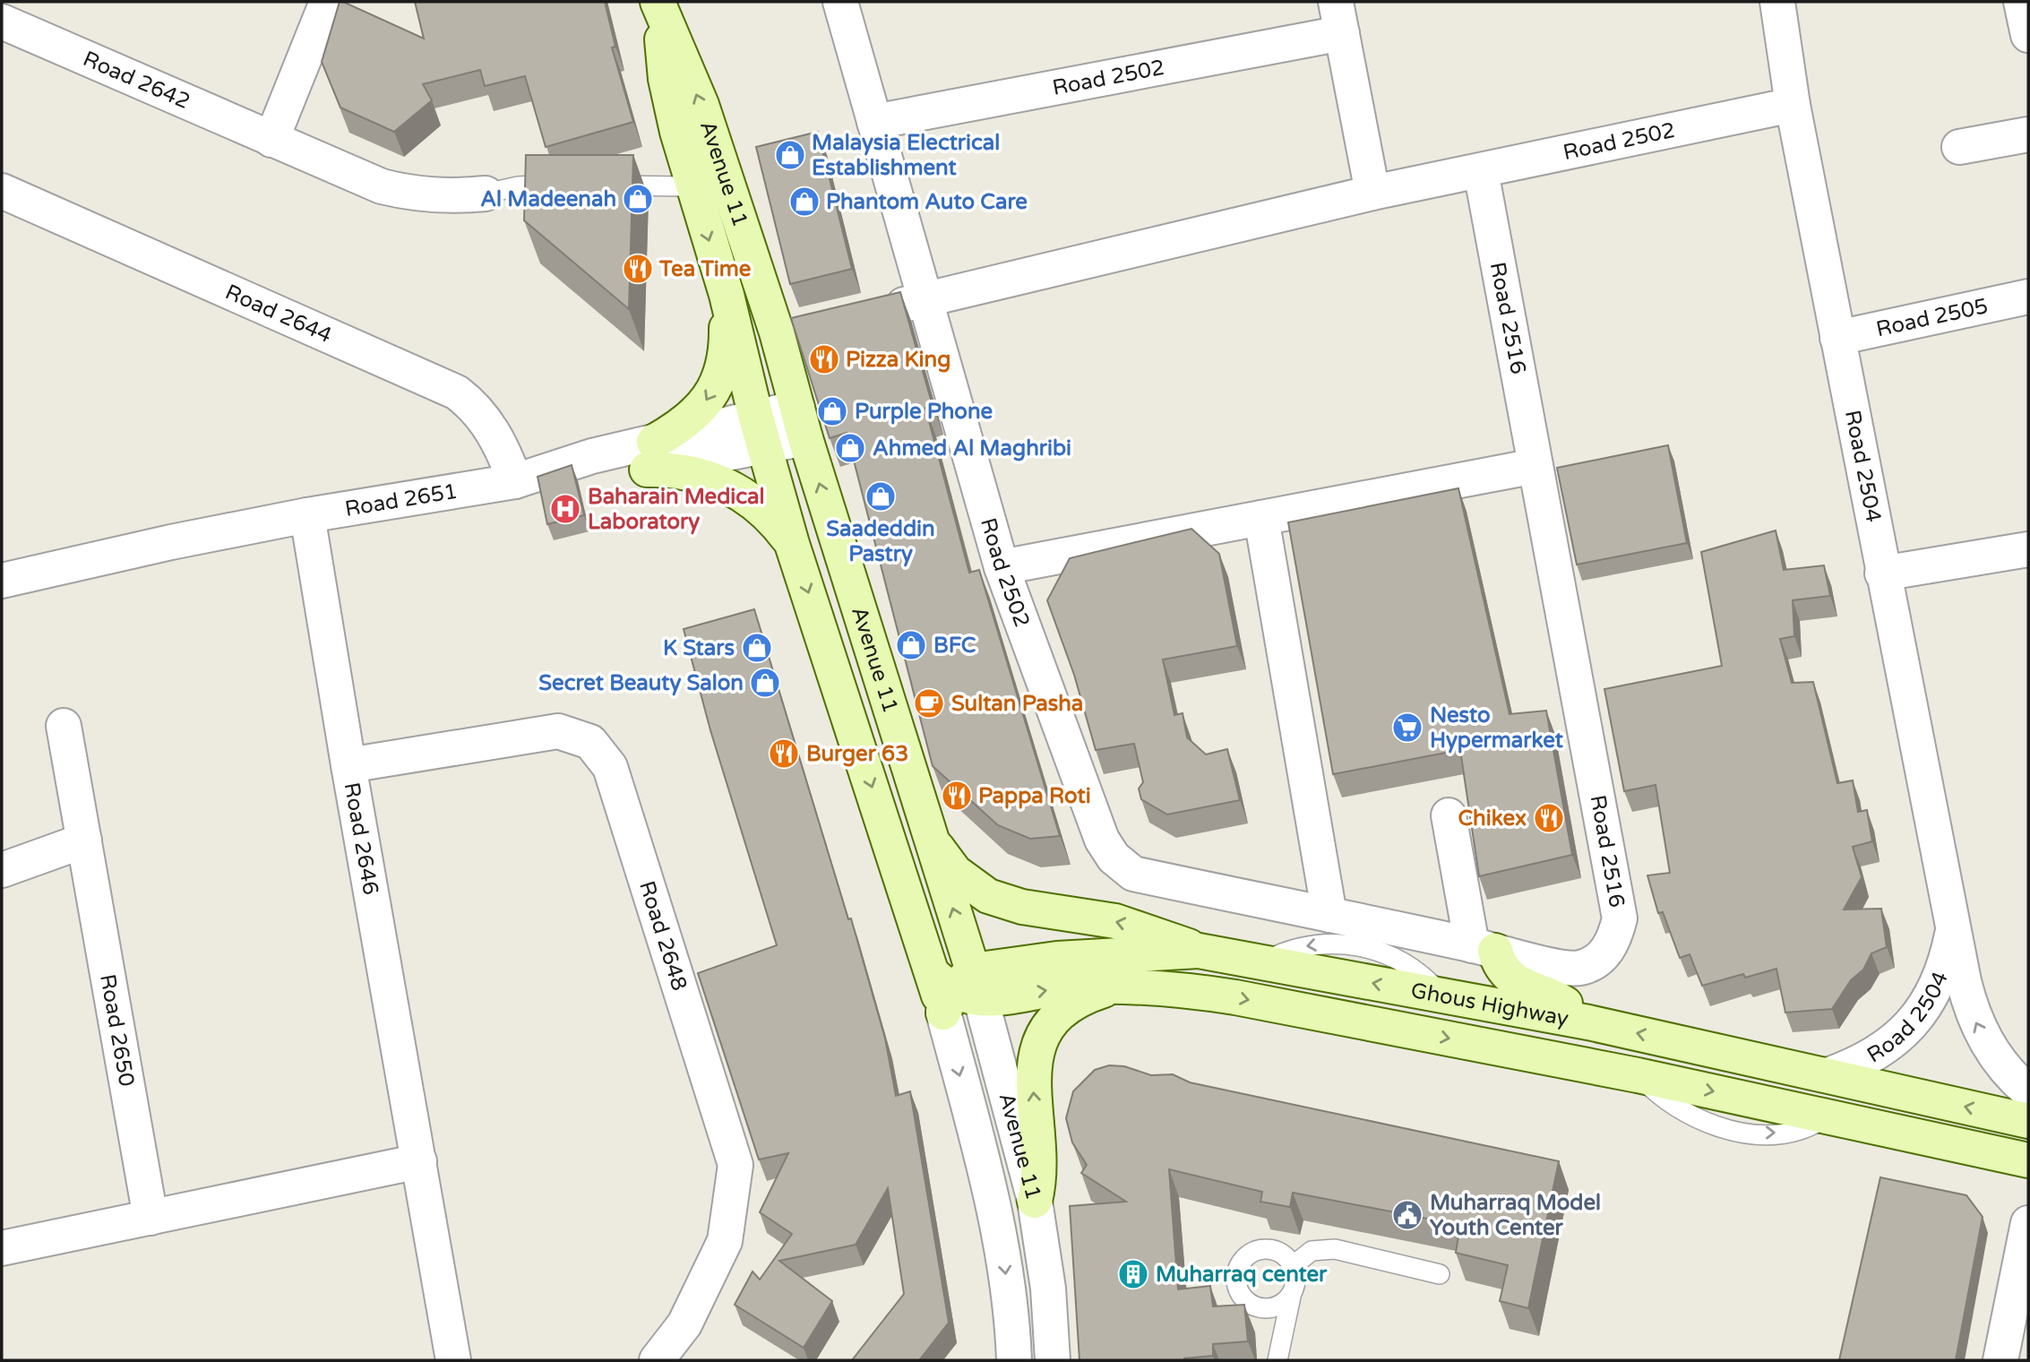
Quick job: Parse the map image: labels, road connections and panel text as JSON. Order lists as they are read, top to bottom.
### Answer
{
  "streets": {
    "main road": ["Avenue 11", "Ghous Highway"],
    "street": [
      "Road 2502",
      "Road 2642",
      "Road 2644",
      "Road 2505",
      "Road 2516",
      "Road 2504",
      "Road 2651",
      "Road 2646",
      "Road 2648",
      "Road 2650"
    ]
  },
  "crossings": [
    ["Road 2502", "Road 2516"],
    ["Road 2502", "Road 2504"],
    ["Avenue 11", "Road 2651"],
    ["Avenue 11", "Ghous Highway"],
    ["Road 2644", "Road 2651"],
    ["Road 2505", "Road 2504"],
    ["Road 2504", "Ghous Highway"],
    ["Road 2651", "Road 2646"],
    ["Road 2646", "Road 2648"]
  ],
  "places": {
    "shop": [
      "Malaysia Electrical Establishment",
      "Al Madeenah",
      "Phantom Auto Care",
      "Purple Phone",
      "Ahmed Al Maghribi",
      "Saadeddin Pastry",
      "BFC",
      "K Stars",
      "Secret Beauty Salon"
    ],
    "restaurant": [
      "Tea Time",
      "Pizza King",
      "Burger 63",
      "Pappa Roti",
      "Chikex"
    ],
    "hospital": ["Baharain Medical Laboratory"],
    "cafe": ["Sultan Pasha"],
    "supermarket": ["Nesto Hypermarket"],
    "public building": ["Muharraq Model Youth Center"],
    "building": ["Muharraq center"]
  }
}
